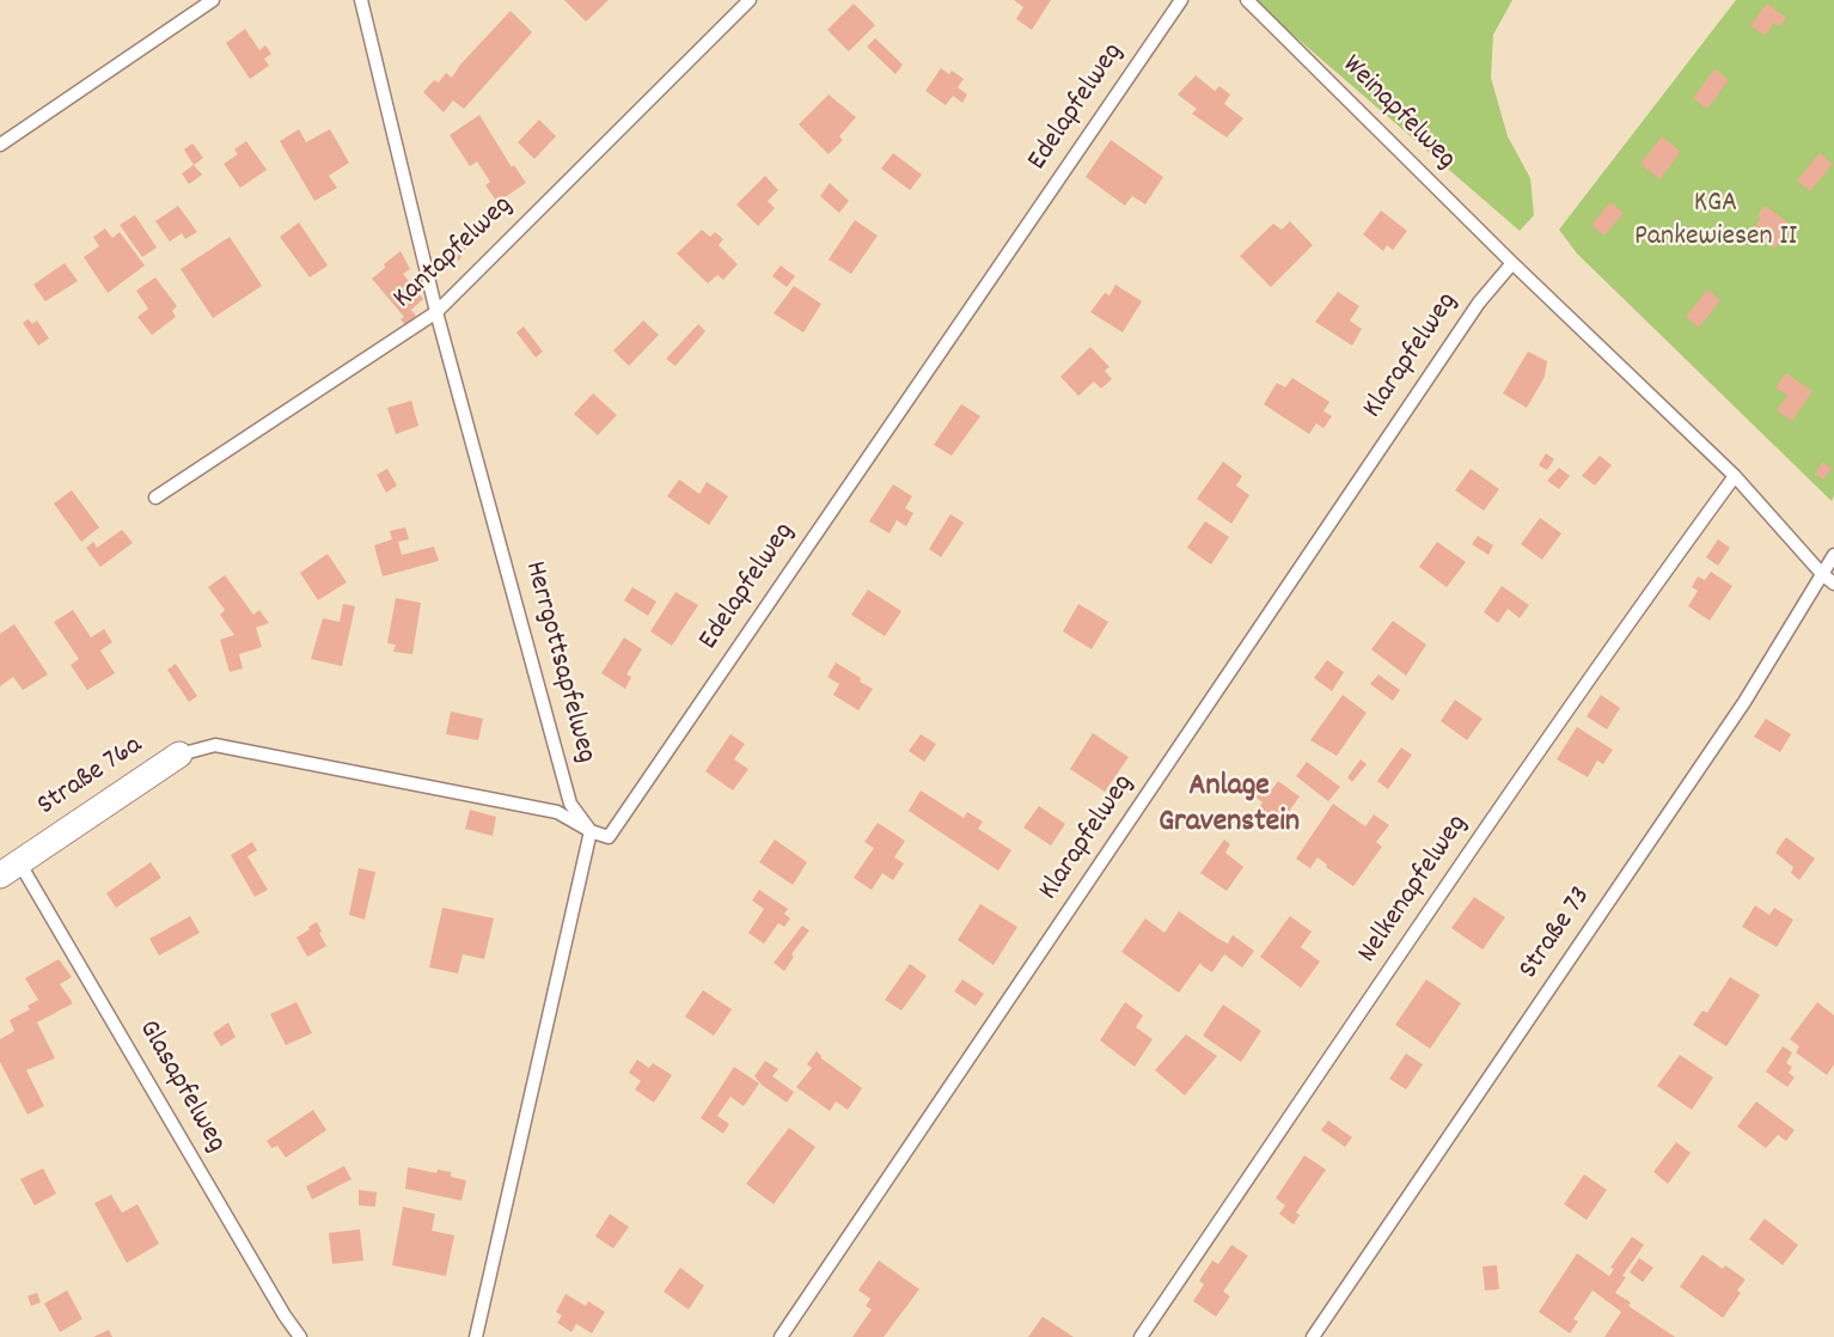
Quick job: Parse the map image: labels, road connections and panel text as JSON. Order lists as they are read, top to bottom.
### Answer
{
  "streets": {
    "street": ["Straße 76a"],
    "lane": [
      "Edelapfelweg",
      "Weinapfelweg",
      "Kantapfelweg",
      "Klarapfelweg",
      "Herrgottsapfelweg",
      "Nelkenapfelweg",
      "Straße 73",
      "Glasapfelweg"
    ]
  },
  "crossings": [
    ["Edelapfelweg", "Herrgottsapfelweg"],
    ["Weinapfelweg", "Klarapfelweg"],
    ["Weinapfelweg", "Nelkenapfelweg"],
    ["Weinapfelweg", "Straße 73"],
    ["Kantapfelweg", "Herrgottsapfelweg"],
    ["Straße 76a", "Glasapfelweg"]
  ],
  "districts": ["Anlage Gravenstein"],
  "parks": ["KGA Pankewiesen II"]
}
